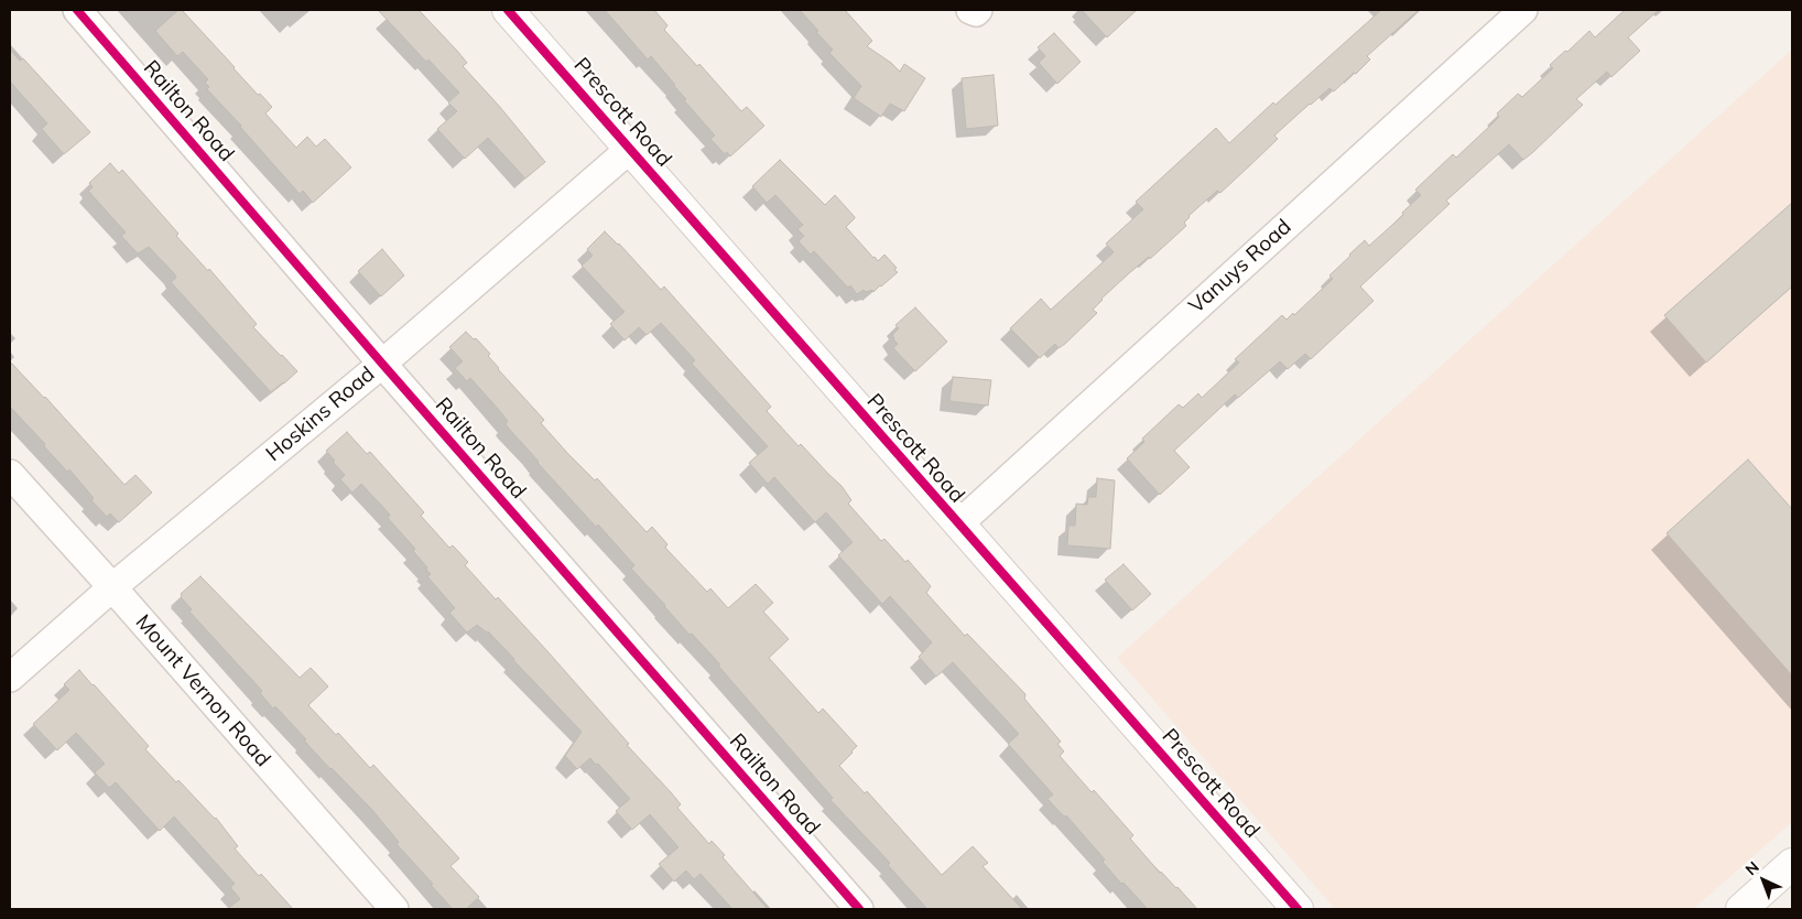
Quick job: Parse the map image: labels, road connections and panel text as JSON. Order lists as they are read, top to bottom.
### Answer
{
  "streets": {
    "main road": ["Prescott Road"],
    "street": [
      "Railton Road",
      "Vanuys Road",
      "Hoskins Road",
      "Mount Vernon Road"
    ]
  },
  "crossings": [
    ["Railton Road", "Hoskins Road"],
    ["Prescott Road", "Vanuys Road"],
    ["Prescott Road", "Hoskins Road"],
    ["Hoskins Road", "Mount Vernon Road"]
  ],
  "north": "top left"
}
